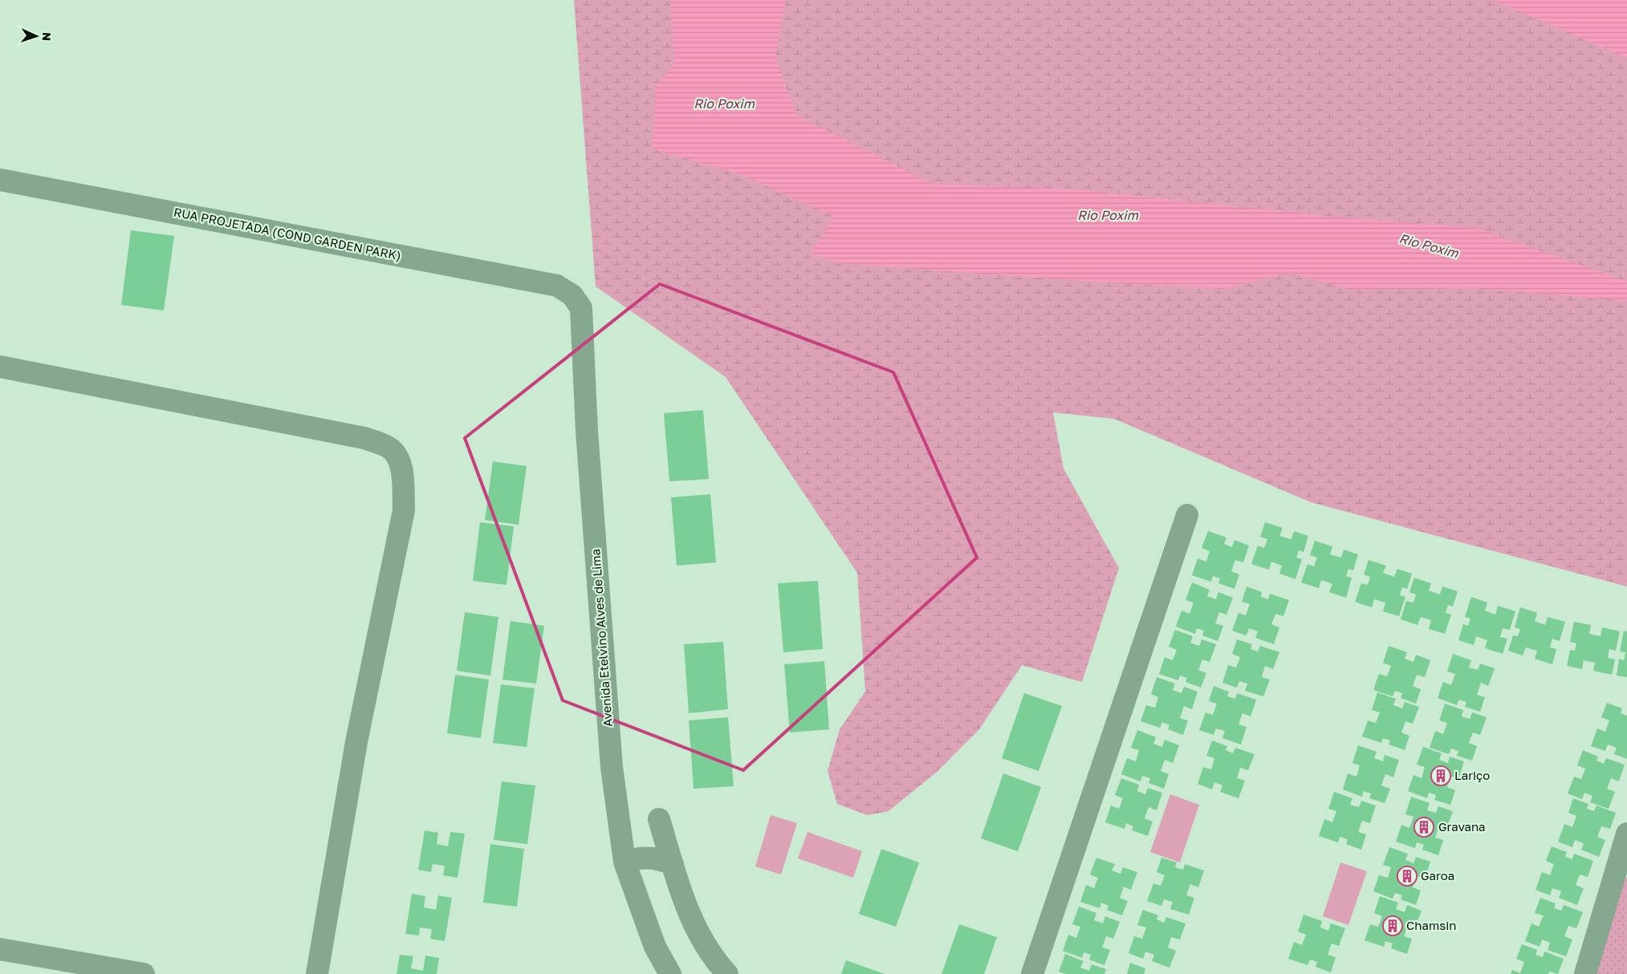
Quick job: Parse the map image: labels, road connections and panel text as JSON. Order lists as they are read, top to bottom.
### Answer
{
  "streets": {
    "street": ["RUA PROJETADA (COND GARDEN PARK)", "Avenida Etelvino Alves de Lima"]
  },
  "crossings": [
    ["RUA PROJETADA (COND GARDEN PARK)", "Avenida Etelvino Alves de Lima"]
  ],
  "water": ["Rio Poxim"],
  "places": {
    "building": [
      "Lariço",
      "Gravana",
      "Garoa",
      "Chamsin"
    ]
  },
  "north": "right"
}
